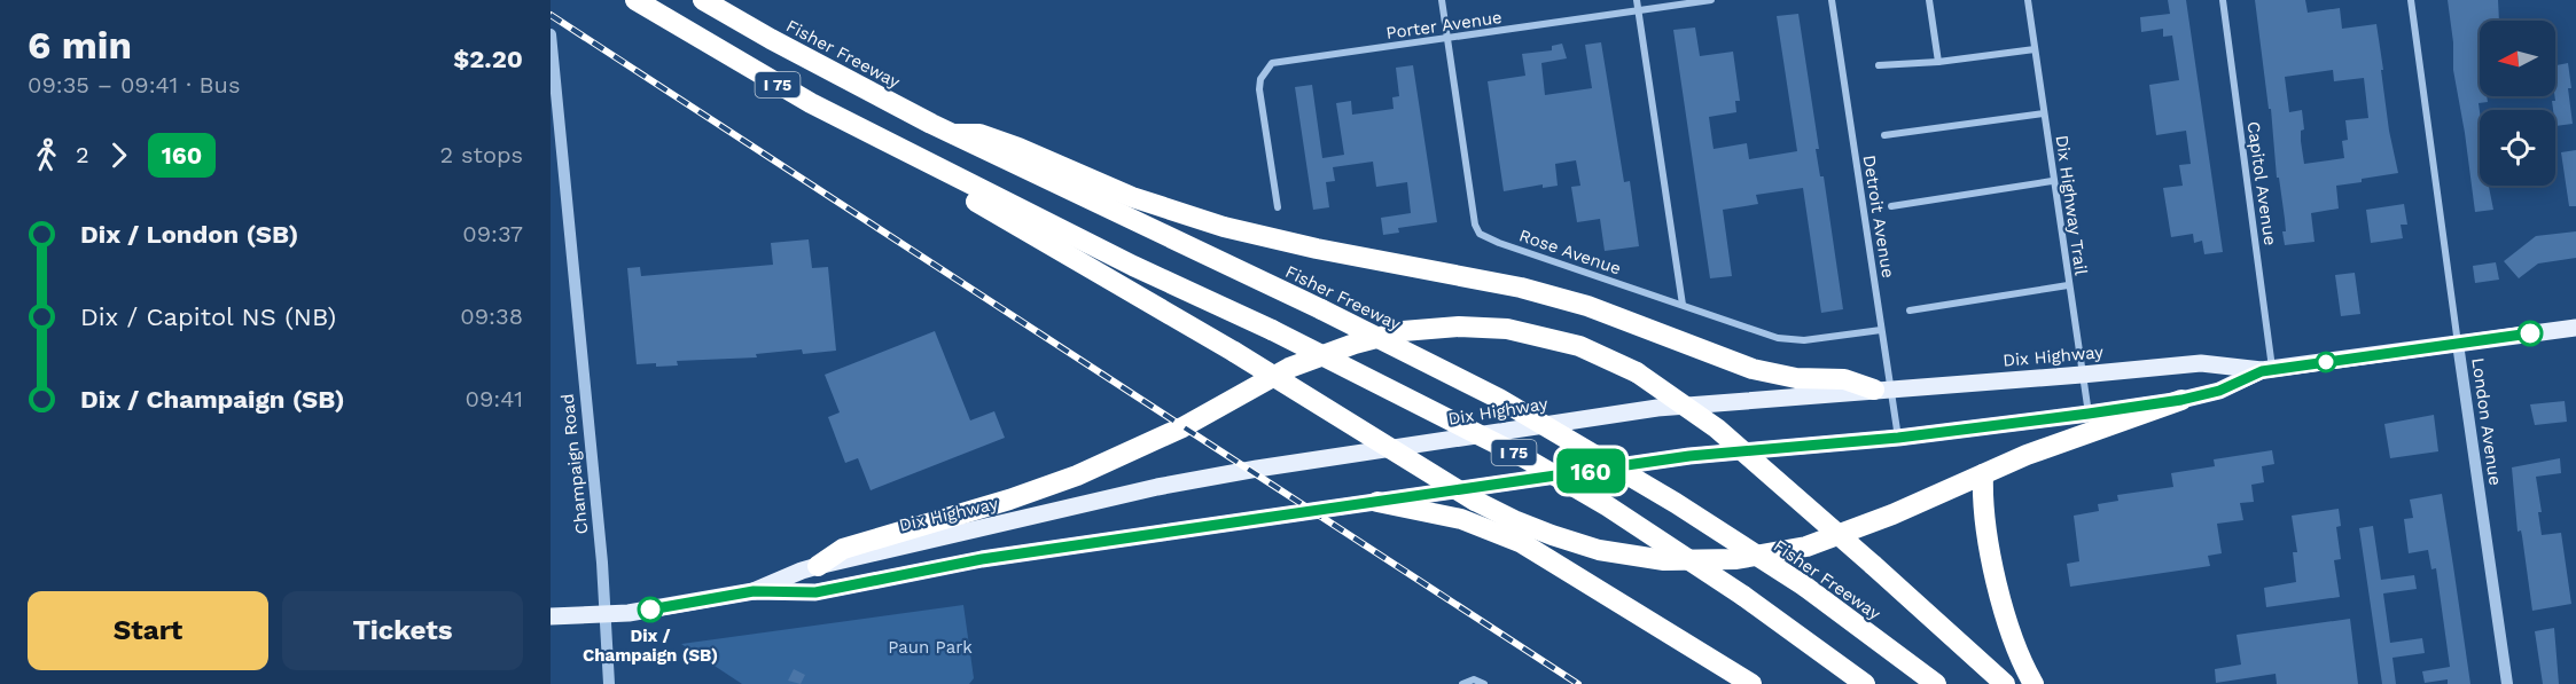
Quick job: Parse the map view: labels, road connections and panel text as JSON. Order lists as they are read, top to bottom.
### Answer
{
  "streets": {
    "highway": ["Fisher Freeway", "I 75"],
    "main road": ["Dix Highway"],
    "street": [
      "Porter Avenue",
      "Capitol Avenue",
      "Dix Highway Trail",
      "Detroit Avenue",
      "Rose Avenue",
      "London Avenue",
      "Champaign Road"
    ]
  },
  "crossings": [
    ["Porter Avenue", "Rose Avenue"],
    ["Capitol Avenue", "Dix Highway"],
    ["Dix Highway Trail", "Dix Highway"],
    ["Detroit Avenue", "Rose Avenue"],
    ["Detroit Avenue", "Dix Highway"],
    ["Dix Highway", "London Avenue"],
    ["Dix Highway", "Champaign Road"]
  ],
  "parks": ["Paun Park"],
  "places": ["Dix / Champaign (SB)"],
  "lines": ["bus line 160"],
  "north": "left",
  "page": {
    "heading": ["6 min", "09:35 – 09:41 · Bus", "$2.20"],
    "on_map": "160",
    "legs": ["2", "160", "2 stops"],
    "list": [
      {
        "name": "Dix / London (SB)",
        "value": "09:37"
      },
      {
        "name": "Dix / Capitol NS (NB)",
        "value": "09:38"
      },
      {
        "name": "Dix / Champaign (SB)",
        "value": "09:41"
      }
    ],
    "buttons": ["Start", "Tickets"]
  }
}
